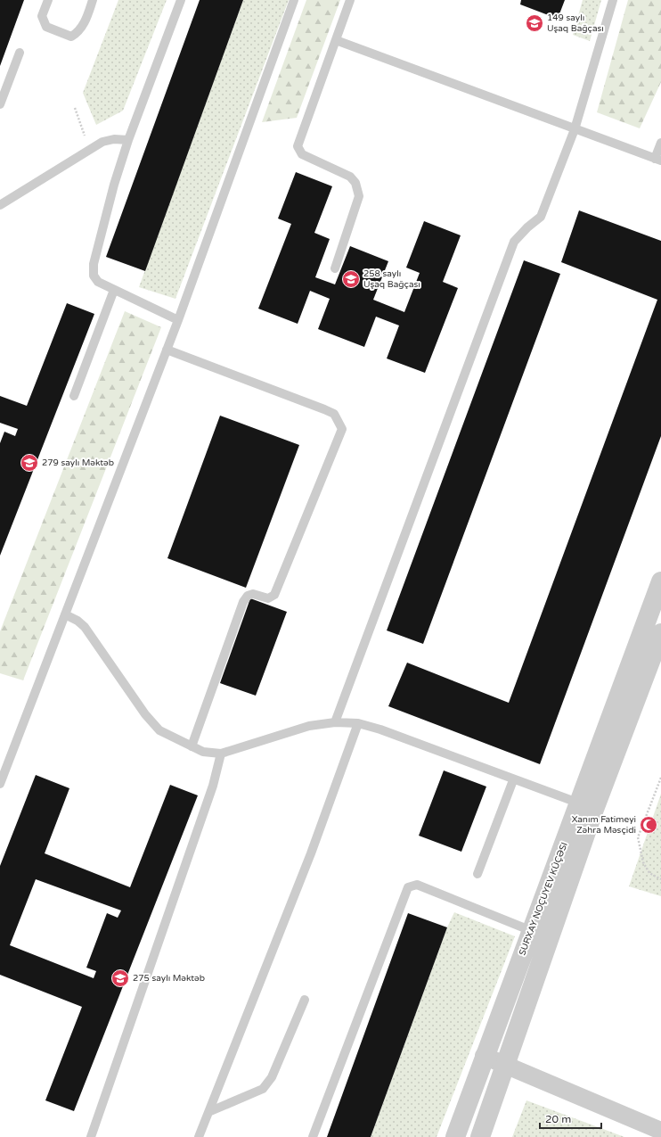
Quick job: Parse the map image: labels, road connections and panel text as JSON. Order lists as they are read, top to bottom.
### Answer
{
  "streets": {
    "street": ["SURXAY NOÇUYEV KÜÇƏSI"]
  },
  "places": {
    "school or university": [
      "149 saylı Uşaq Bağçası",
      "258 saylı Uşaq Bağçası",
      "279 saylı Məktəb",
      "275 saylı Məktəb"
    ],
    "mosque": ["Xanım Fatimeyi Zəhra Məsçidi"]
  },
  "scale_bar": "20 m"
}
